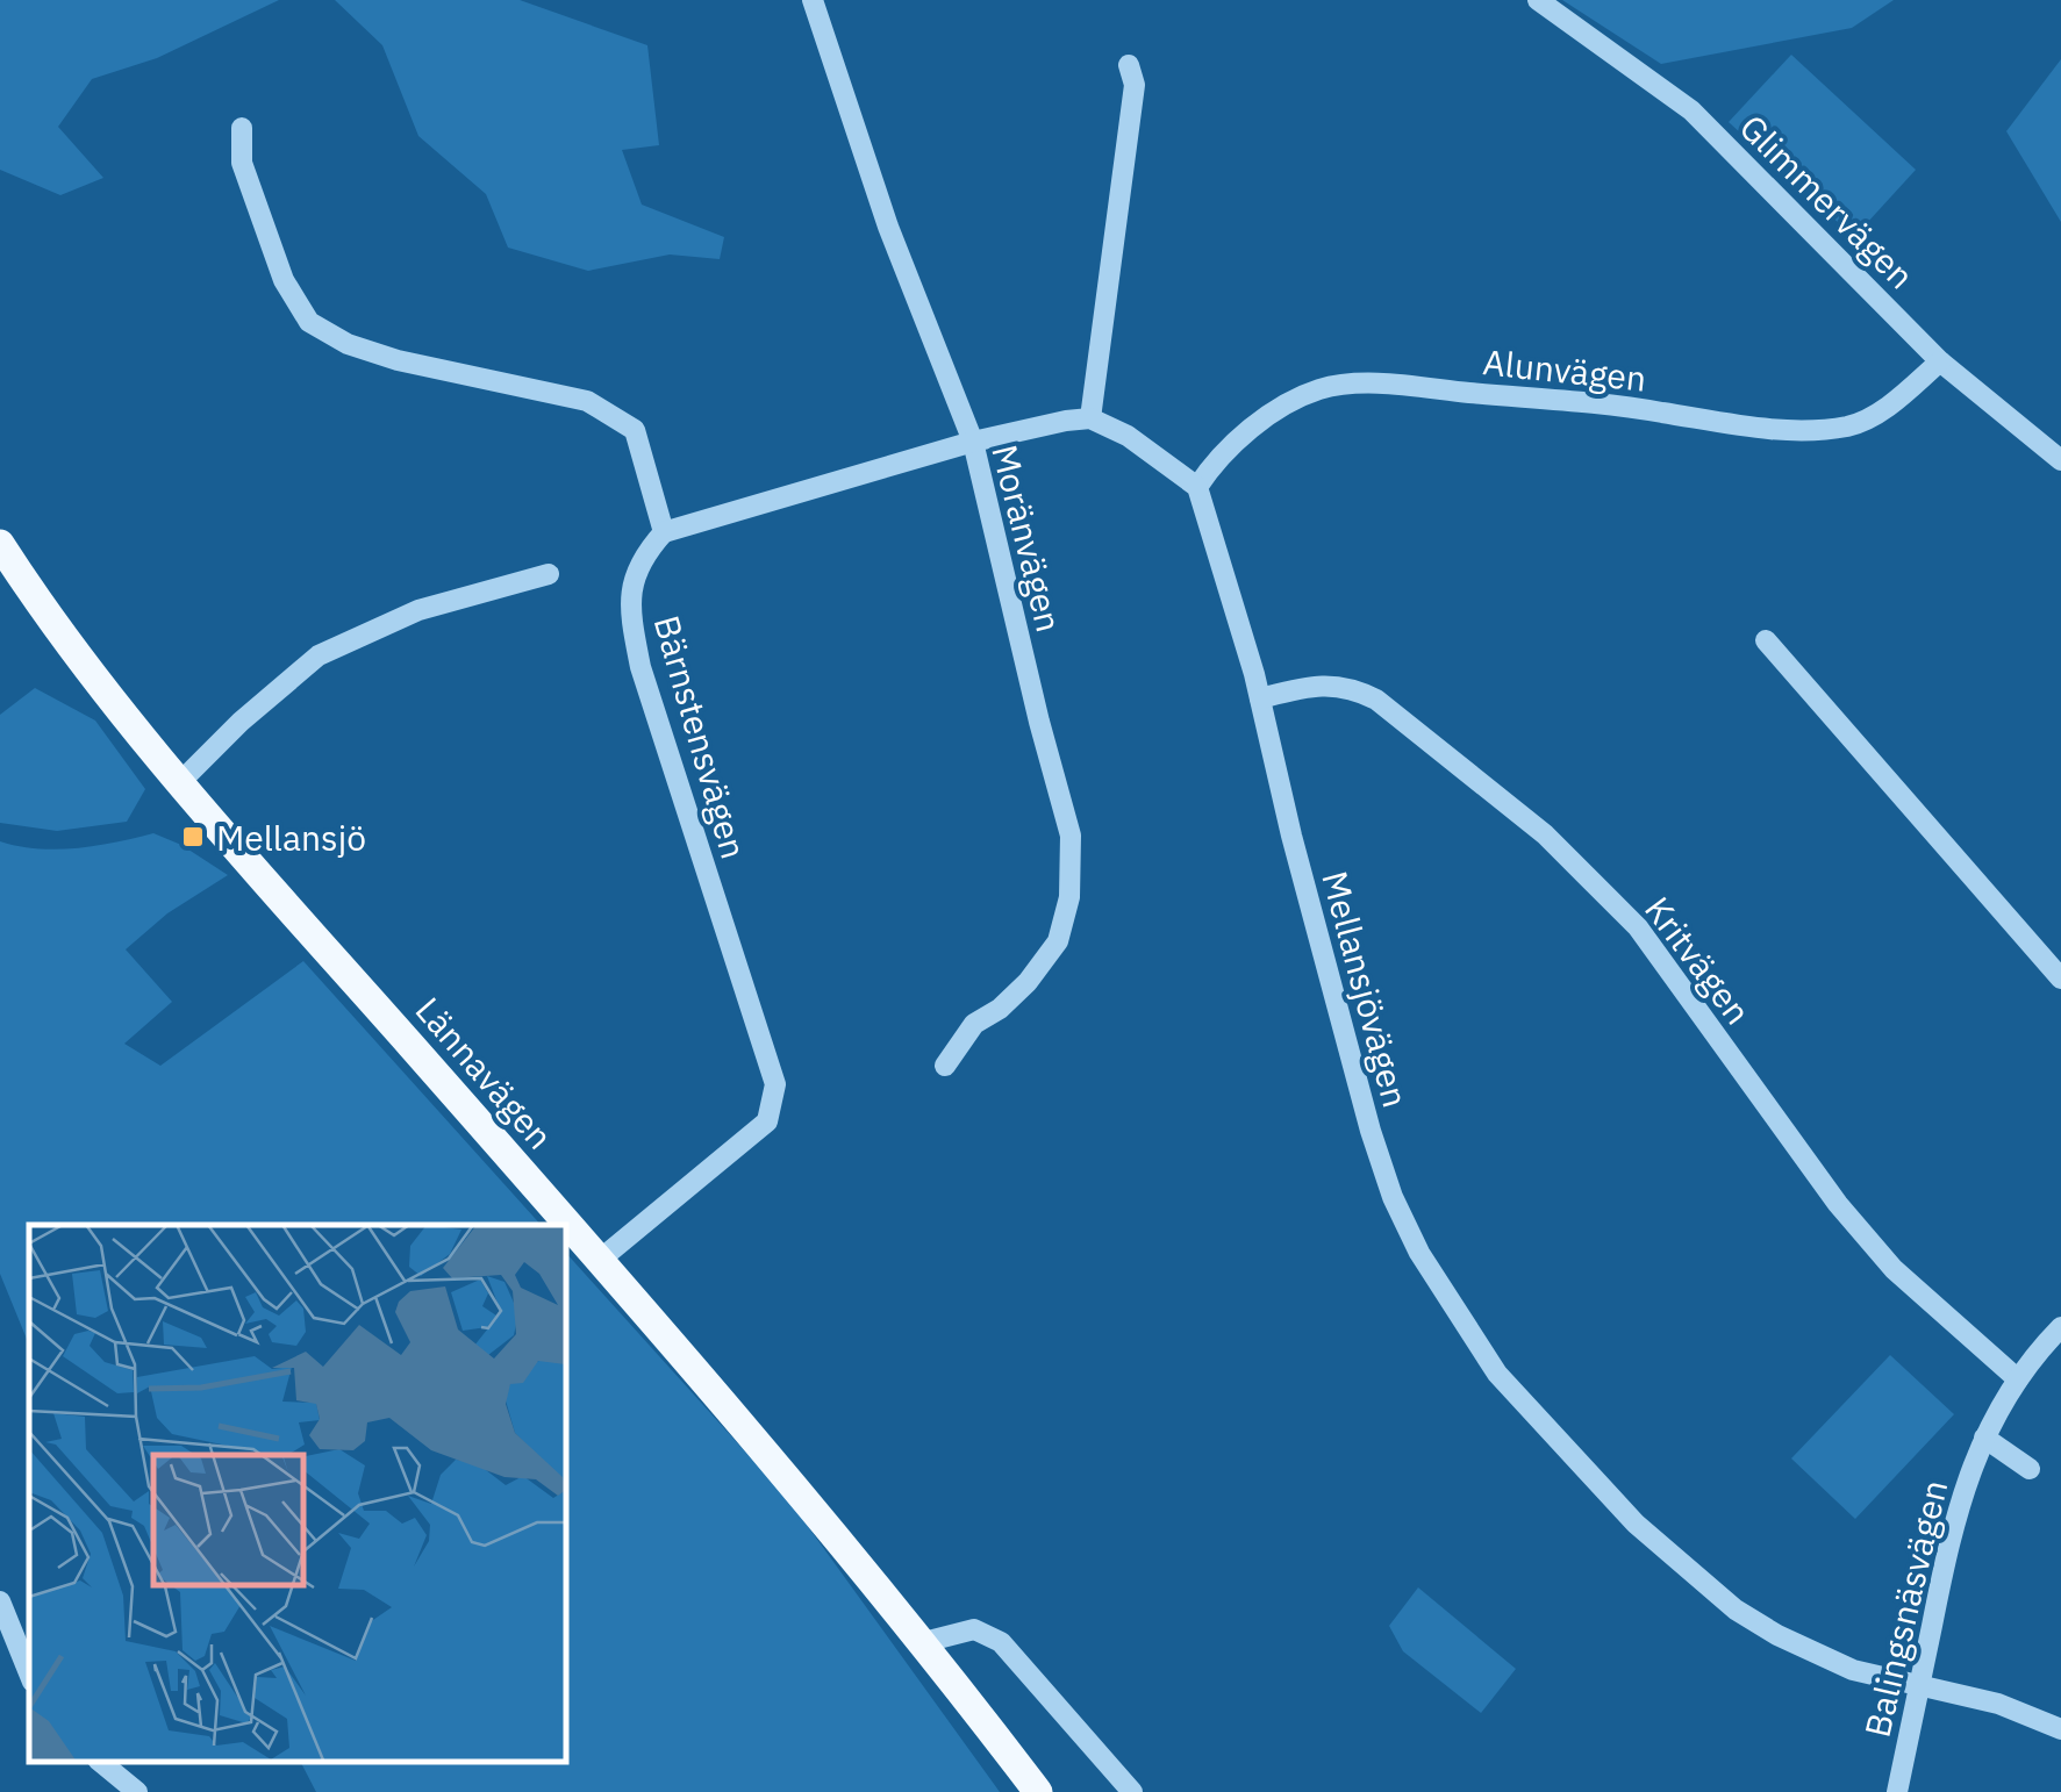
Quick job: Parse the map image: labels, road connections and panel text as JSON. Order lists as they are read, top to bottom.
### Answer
{
  "streets": {
    "main road": ["Lännavägen"],
    "street": [
      "Glimmervägen",
      "Alunvägen",
      "Moränvägen",
      "Bärnstensvägen",
      "Kritvägen",
      "Mellansjövägen",
      "Balingsnäsvägen"
    ]
  },
  "crossings": [
    ["Glimmervägen", "Alunvägen"],
    ["Alunvägen", "Mellansjövägen"],
    ["Bärnstensvägen", "Lännavägen"],
    ["Kritvägen", "Mellansjövägen"],
    ["Kritvägen", "Balingsnäsvägen"],
    ["Mellansjövägen", "Balingsnäsvägen"]
  ],
  "places": {
    "transit": ["Mellansjö"]
  }
}
